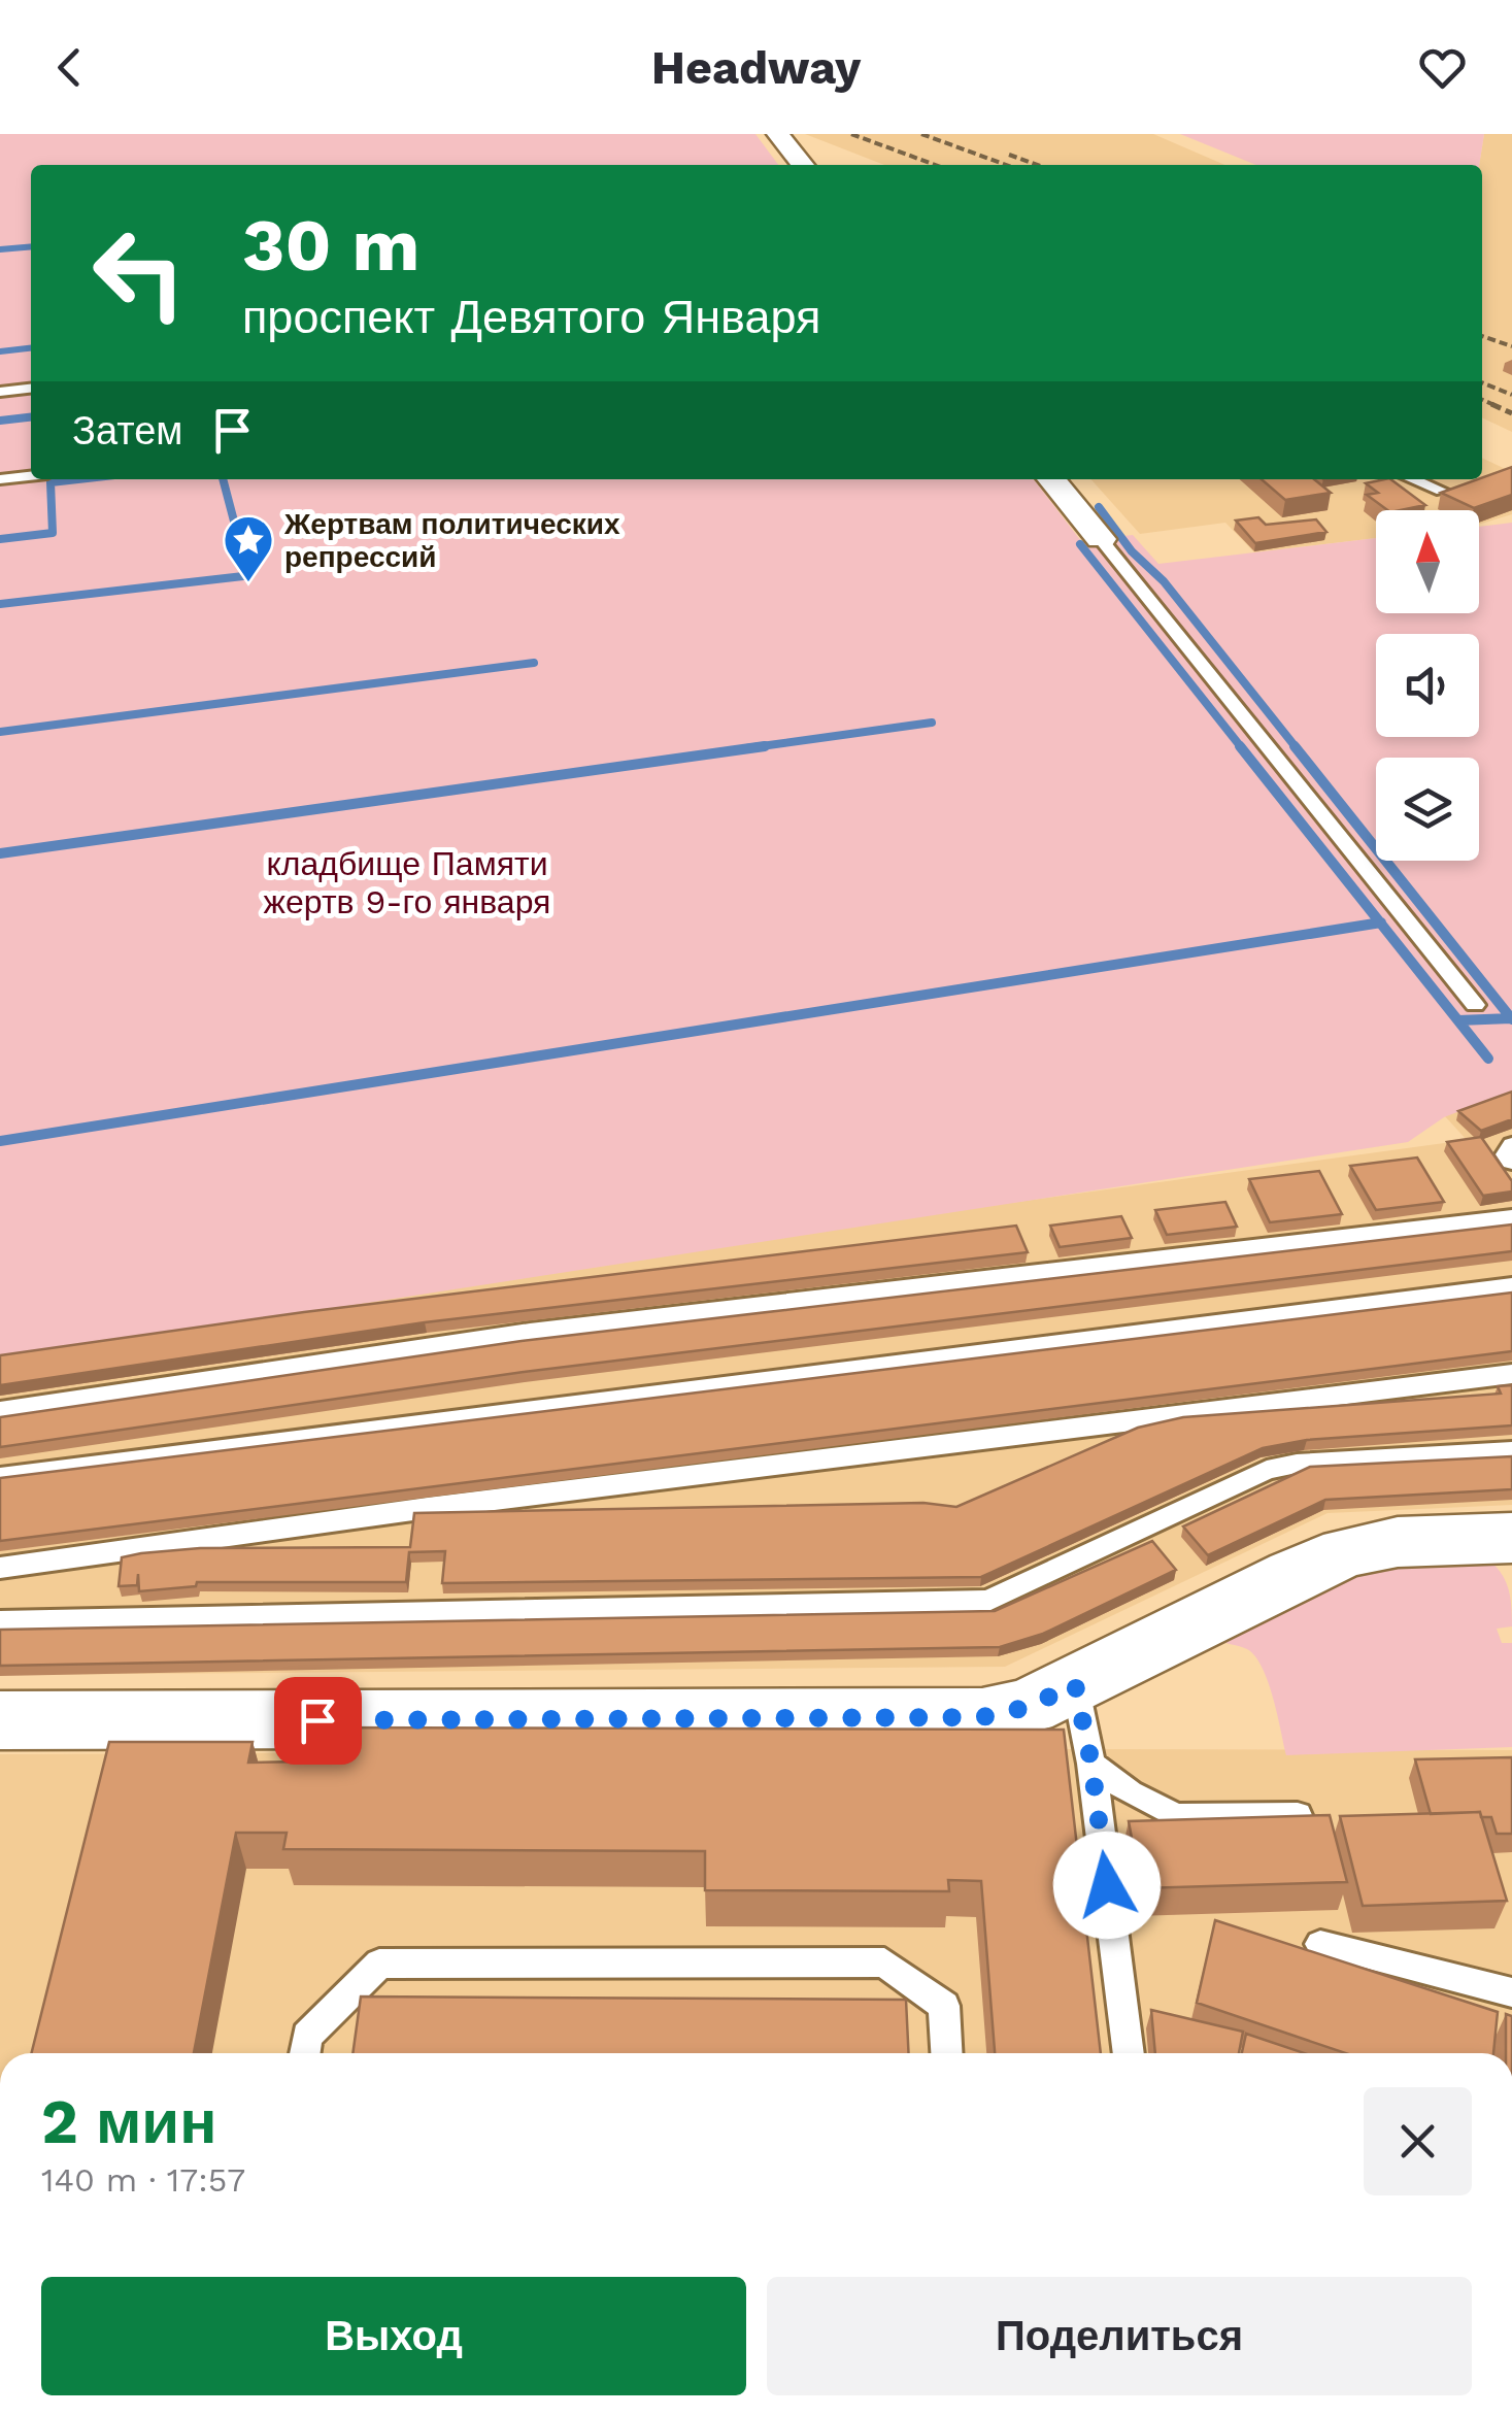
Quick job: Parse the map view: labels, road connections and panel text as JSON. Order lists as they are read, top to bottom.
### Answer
{
  "parks": ["кладбище Памяти жертв 9-го января"],
  "places": {
    "place": ["Жертвам политических репрессий"]
  },
  "north": "top",
  "page": {
    "header": "Headway",
    "turn": ["30 m", "проспект Девятого Января"],
    "then": "Затем",
    "heading": ["2 мин", "140 m · 17:57"],
    "buttons": ["Выход", "Поделиться"]
  }
}
